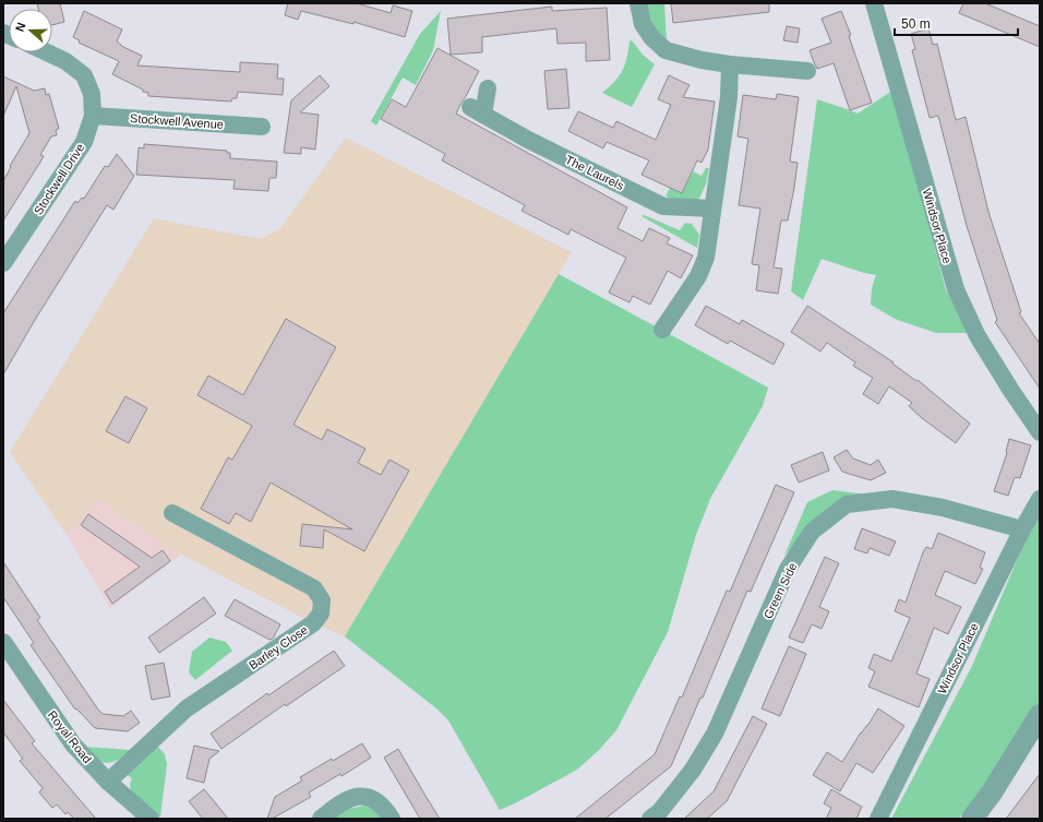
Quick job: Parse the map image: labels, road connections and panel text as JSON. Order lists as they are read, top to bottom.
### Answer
{
  "streets": {
    "street": [
      "Stockwell Avenue",
      "The Laurels",
      "Stockwell Drive",
      "Windsor Place",
      "Green Side",
      "Barley Close",
      "Royal Road"
    ]
  },
  "crossings": [
    ["Stockwell Avenue", "Stockwell Drive"],
    ["Windsor Place", "Green Side"],
    ["Barley Close", "Royal Road"]
  ],
  "scale_bar": "50 m",
  "north": "left"
}
